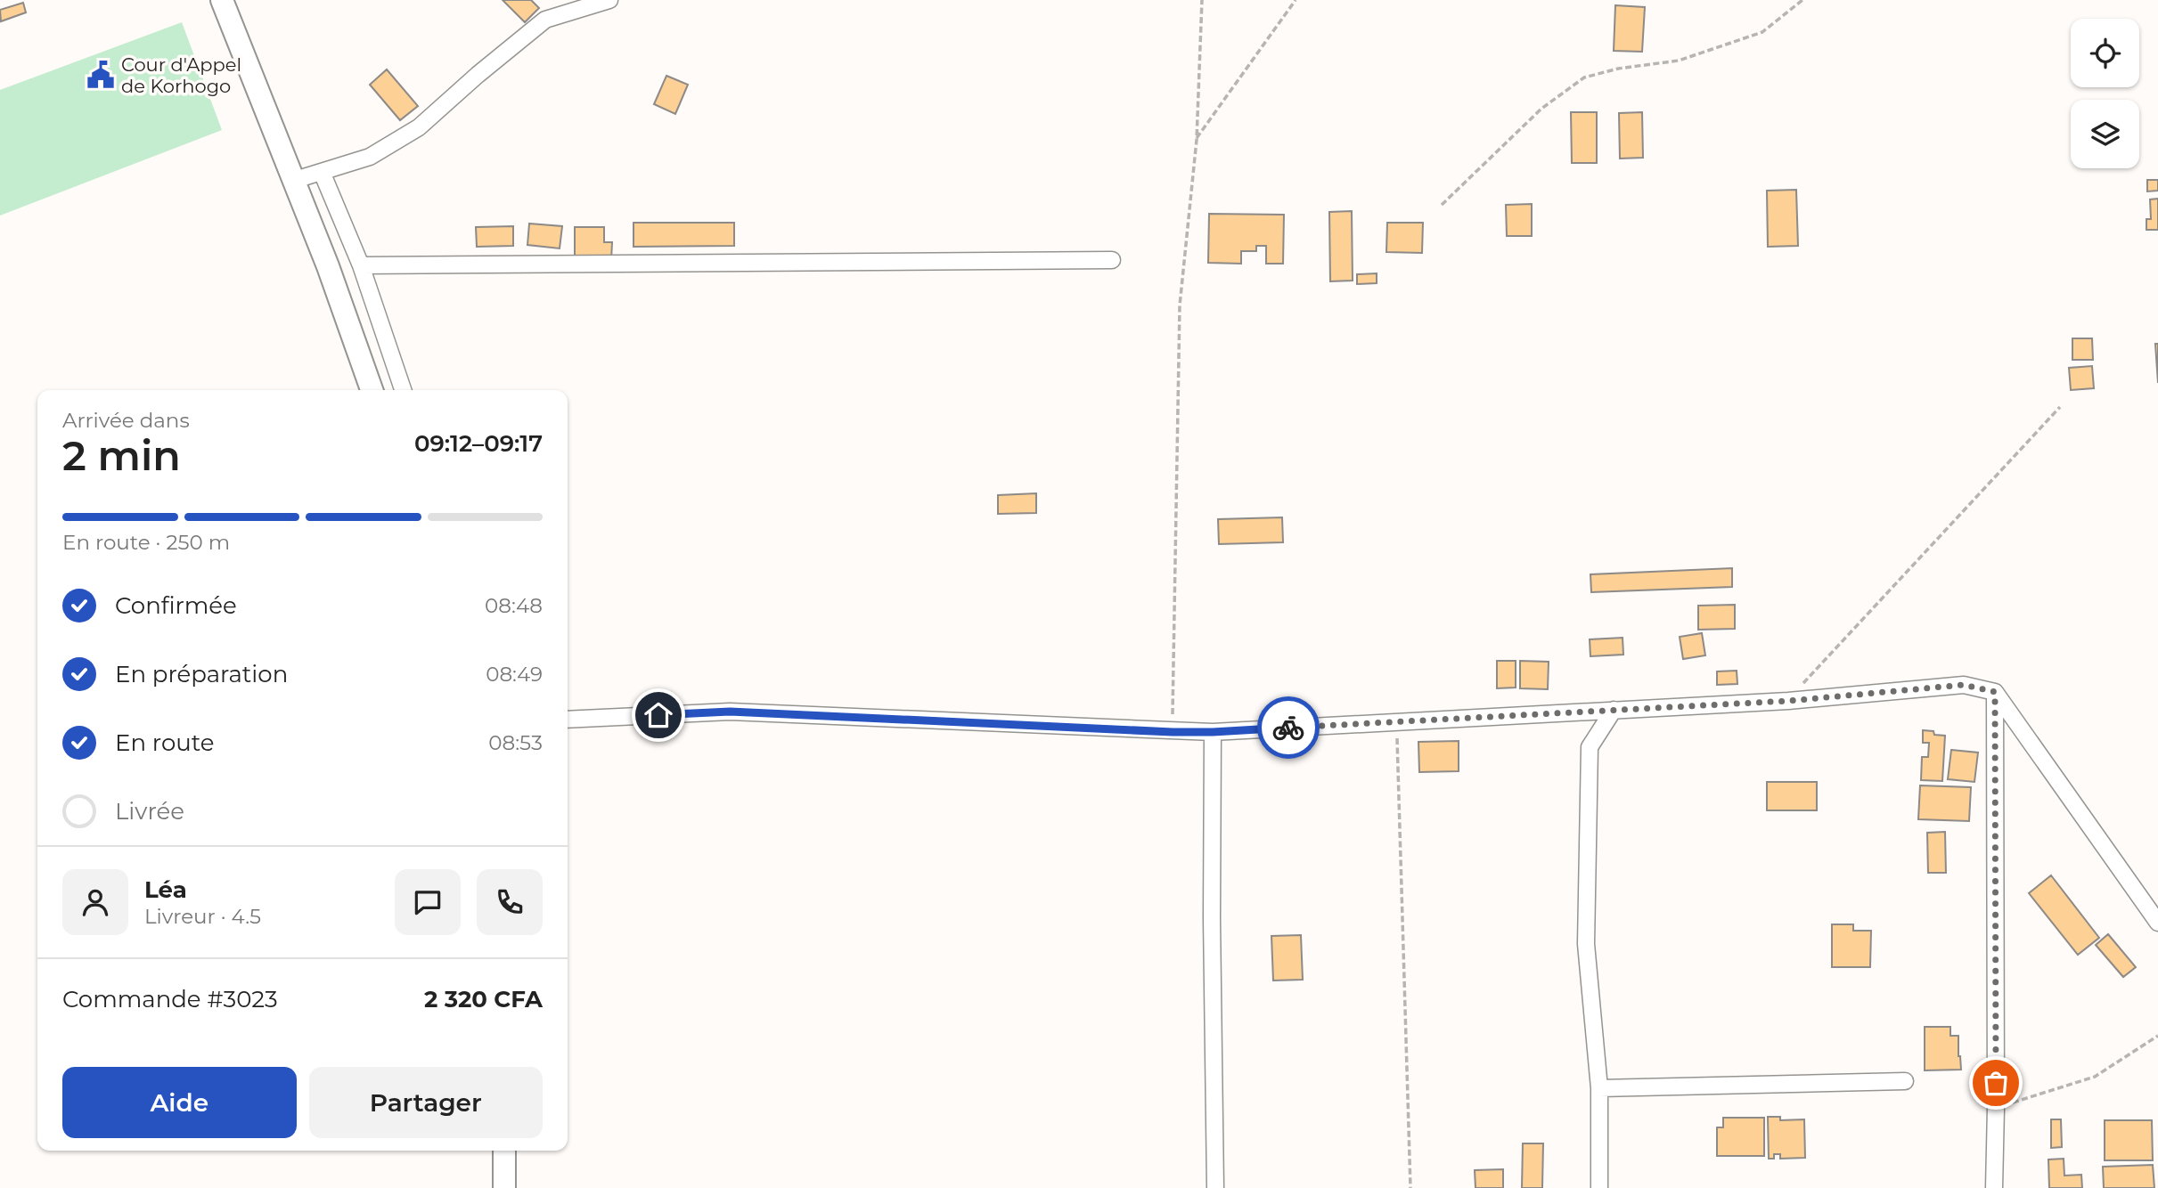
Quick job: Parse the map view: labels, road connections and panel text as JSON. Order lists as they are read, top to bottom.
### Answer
{
  "places": {
    "public building": ["Cour d'Appel de Korhogo"]
  },
  "page": {
    "heading": ["2 min", "Arrivée dans", "09:12–09:17"],
    "panel": [
      "Léa",
      "Livreur · 4.5",
      "Commande #3023",
      "2 320 CFA"
    ],
    "bar": "En route · 250 m",
    "list": [
      ["Confirmée", "08:48"],
      ["En préparation", "08:49"],
      ["En route", "08:53"],
      "Livrée"
    ],
    "buttons": ["Aide", "Partager"]
  }
}
